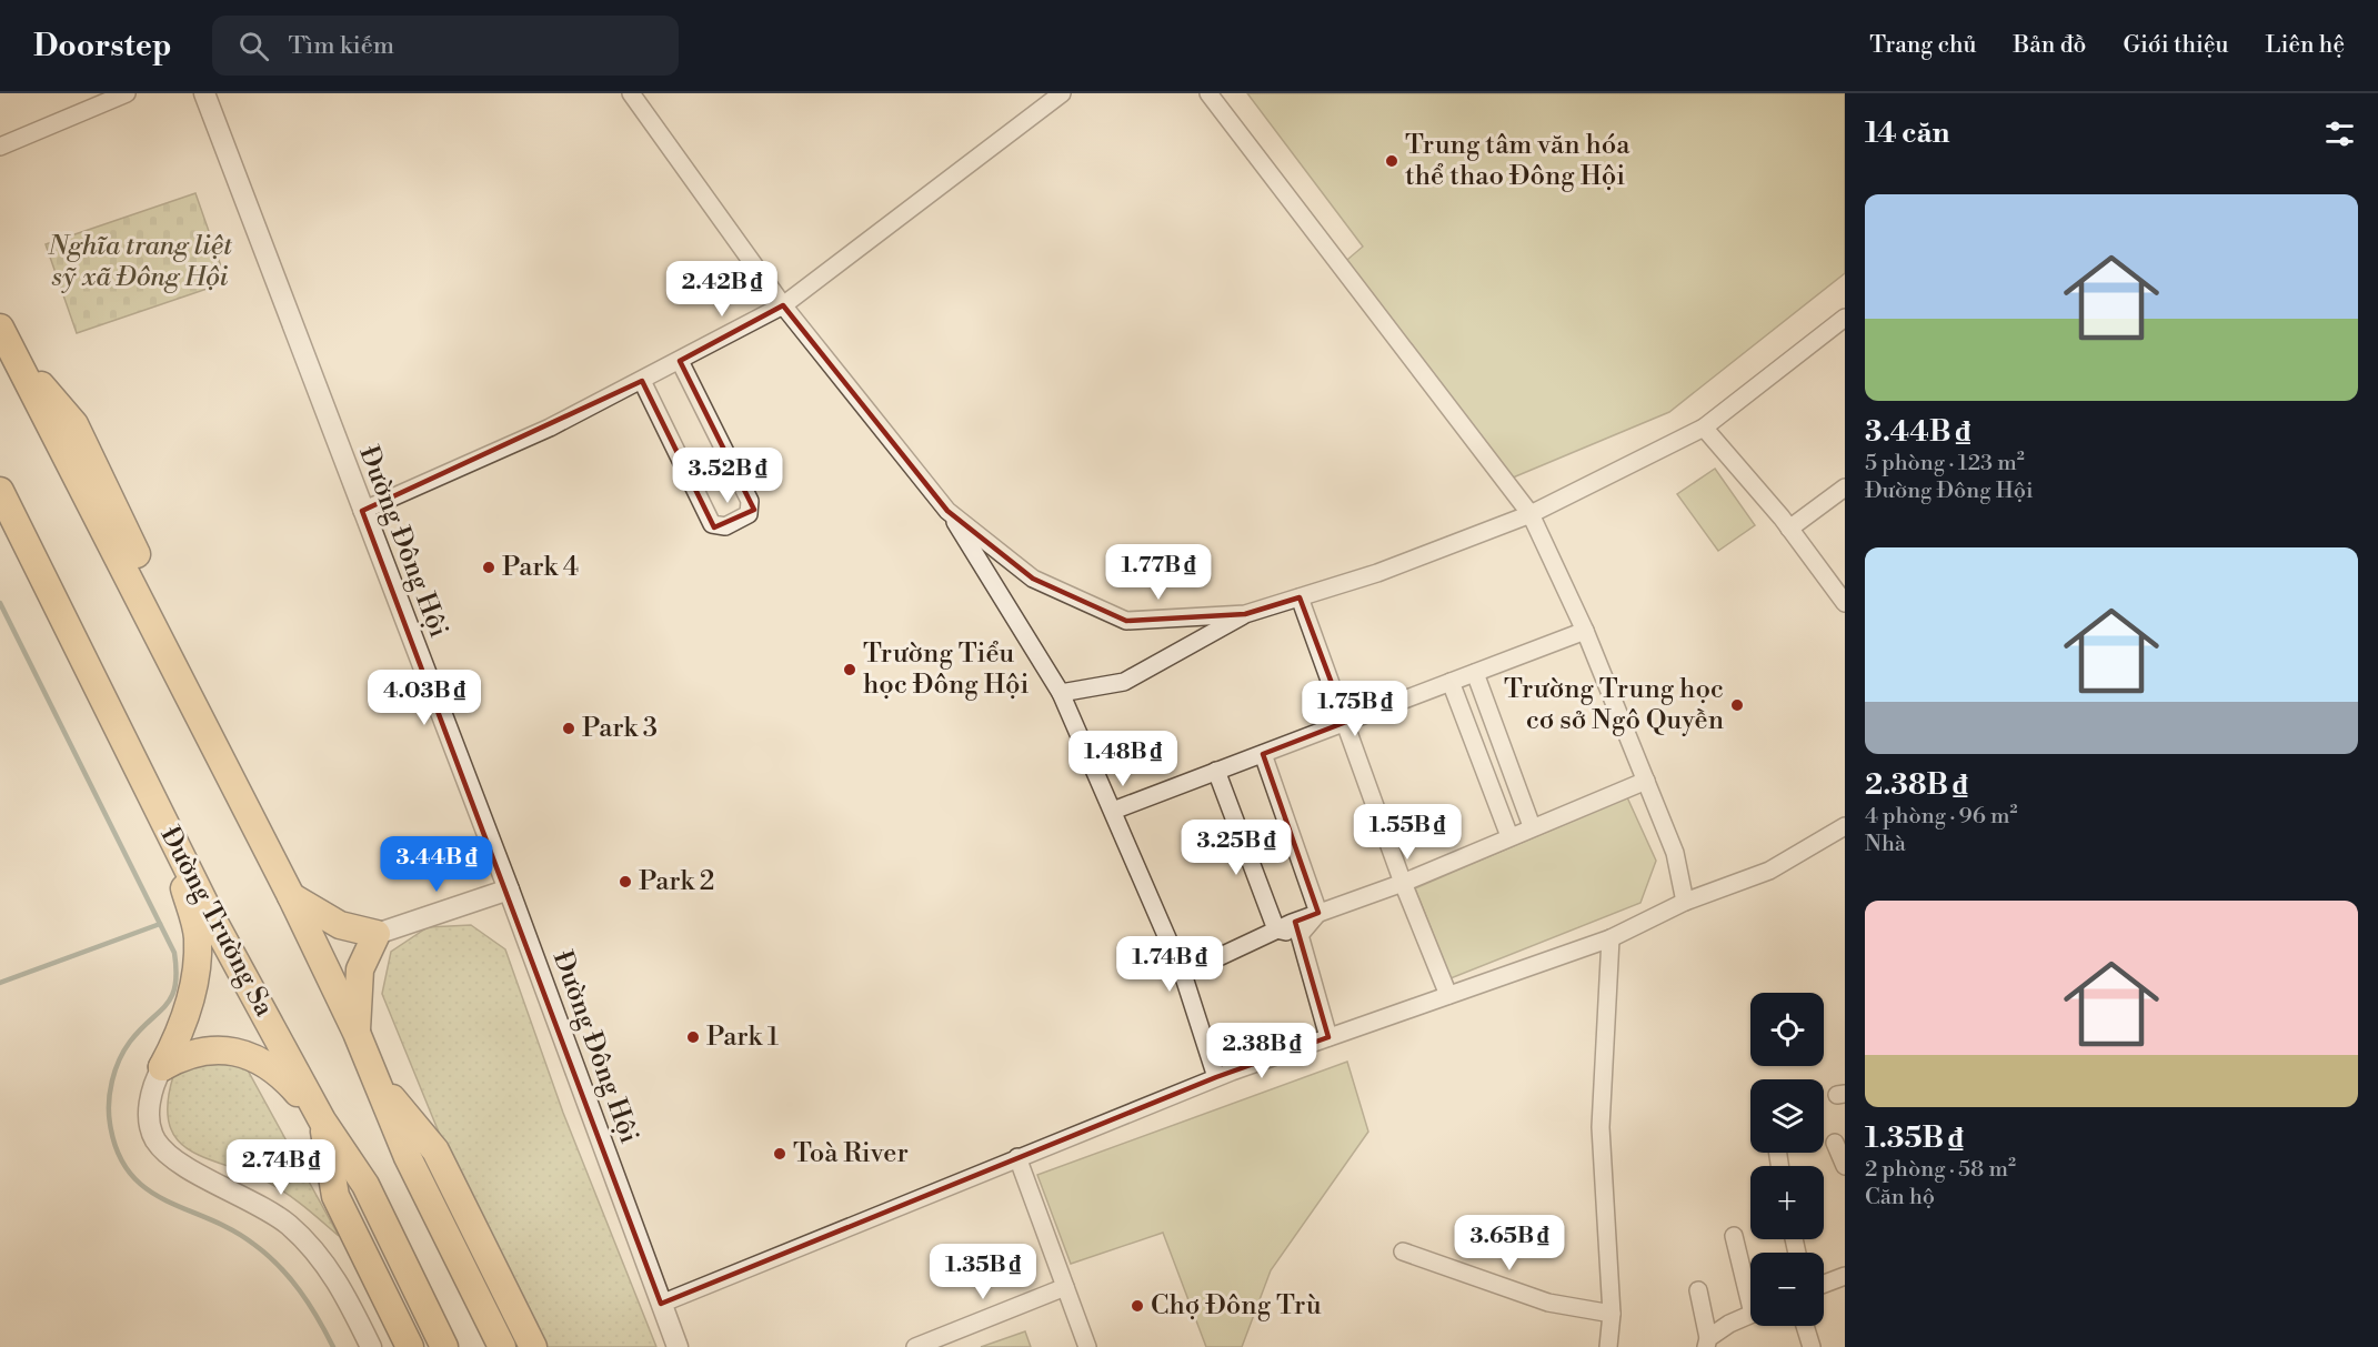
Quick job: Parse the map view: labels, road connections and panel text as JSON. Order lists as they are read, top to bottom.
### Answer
{
  "streets": {
    "highway": ["Đường Trường Sa"],
    "street": ["Đường Đông Hội"]
  },
  "parks": ["Nghĩa trang liệt sỹ xã Đông Hội"],
  "places": [
    "Trung tâm văn hóa thể thao Đông Hội",
    "Park 4",
    "Trường Tiểu học Đông Hội",
    "Trường Trung học cơ sở Ngô Quyền",
    "Park 3",
    "Park 2",
    "Park 1",
    "Toà River",
    "Chợ Đông Trù"
  ],
  "page": {
    "header": "Doorstep",
    "search": "Tìm kiếm",
    "nav": [
      "Trang chủ",
      "Bản đồ",
      "Giới thiệu",
      "Liên hệ"
    ],
    "heading": "14 căn",
    "list": [
      {
        "name": "3.44B ₫",
        "note": "5 phòng · 123 m² · Đường Đông Hội"
      },
      {
        "name": "2.38B ₫",
        "note": "4 phòng · 96 m² · Nhà"
      },
      {
        "name": "1.35B ₫",
        "note": "2 phòng · 58 m² · Căn hộ"
      }
    ],
    "price": [
      "2.42B ₫",
      "3.52B ₫",
      "1.77B ₫",
      "4.03B ₫",
      "1.75B ₫",
      "1.48B ₫",
      "1.55B ₫",
      "3.25B ₫",
      "3.44B ₫",
      "1.74B ₫",
      "2.38B ₫",
      "2.74B ₫",
      "3.65B ₫",
      "1.35B ₫"
    ],
    "map_buttons": ["+", "−"]
  }
}
